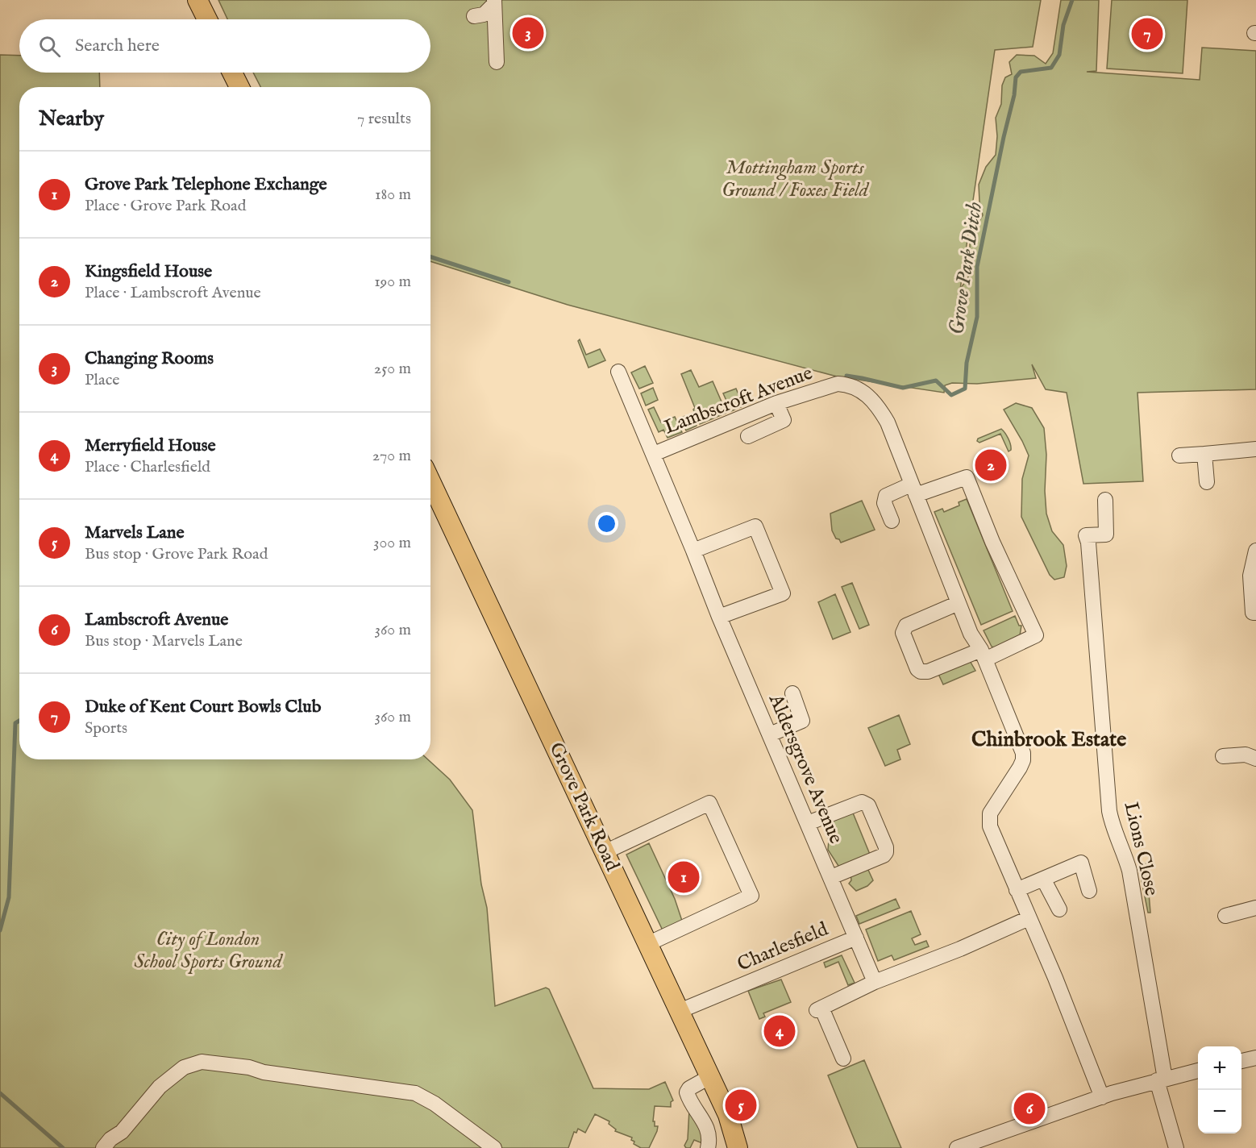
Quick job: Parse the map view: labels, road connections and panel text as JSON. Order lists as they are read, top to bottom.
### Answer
{
  "streets": {
    "main road": ["Grove Park Road"],
    "street": [
      "Lambscroft Avenue",
      "Aldersgrove Avenue",
      "Lions Close",
      "Charlesfield"
    ]
  },
  "crossings": [
    ["Lambscroft Avenue", "Aldersgrove Avenue"],
    ["Aldersgrove Avenue", "Charlesfield"],
    ["Grove Park Road", "Charlesfield"]
  ],
  "districts": ["Chinbrook Estate"],
  "water": ["Grove Park Ditch"],
  "parks": ["Mottingham Sports Ground / Foxes Field", "City of London School Sports Ground"],
  "page": {
    "pins": [
      "3",
      "7",
      "2",
      "1",
      "4",
      "5",
      "6"
    ],
    "search": "Search here",
    "heading": ["Nearby", "7 results"],
    "list": [
      {
        "mark": "1",
        "name": "Grove Park Telephone Exchange",
        "note": "Place · Grove Park Road",
        "value": "180 m"
      },
      {
        "mark": "2",
        "name": "Kingsfield House",
        "note": "Place · Lambscroft Avenue",
        "value": "190 m"
      },
      {
        "mark": "3",
        "name": "Changing Rooms",
        "note": "Place",
        "value": "250 m"
      },
      {
        "mark": "4",
        "name": "Merryfield House",
        "note": "Place · Charlesfield",
        "value": "270 m"
      },
      {
        "mark": "5",
        "name": "Marvels Lane",
        "note": "Bus stop · Grove Park Road",
        "value": "300 m"
      },
      {
        "mark": "6",
        "name": "Lambscroft Avenue",
        "note": "Bus stop · Marvels Lane",
        "value": "360 m"
      },
      {
        "mark": "7",
        "name": "Duke of Kent Court Bowls Club",
        "note": "Sports",
        "value": "360 m"
      }
    ],
    "map_buttons": ["+", "−"]
  }
}
